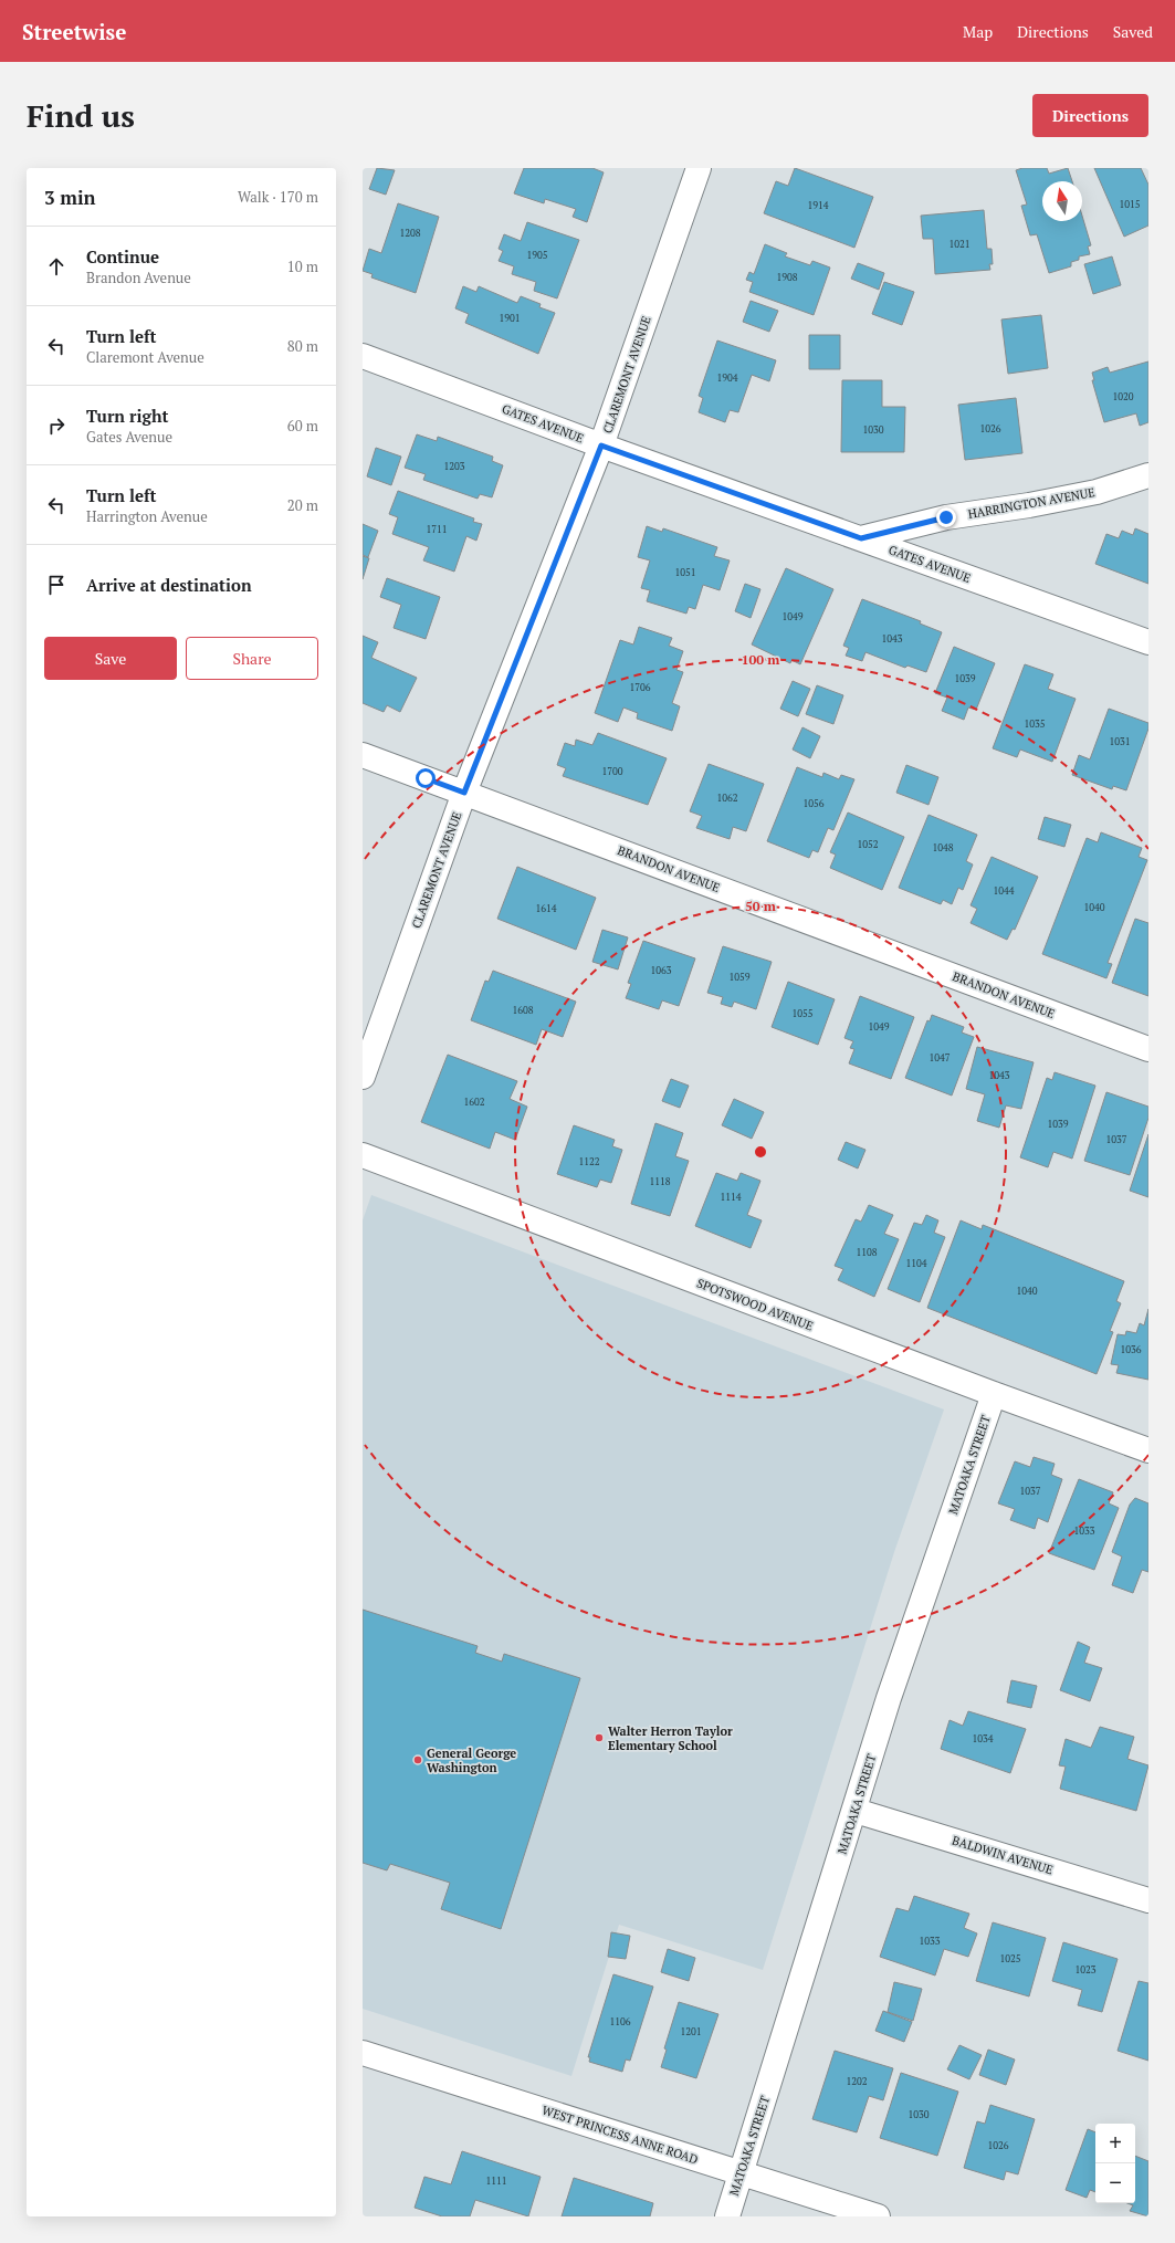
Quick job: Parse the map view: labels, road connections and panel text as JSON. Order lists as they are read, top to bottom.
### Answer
{
  "streets": {
    "street": [
      "CLAREMONT AVENUE",
      "GATES AVENUE",
      "HARRINGTON AVENUE",
      "BRANDON AVENUE",
      "SPOTSWOOD AVENUE",
      "MATOAKA STREET",
      "BALDWIN AVENUE",
      "WEST PRINCESS ANNE ROAD"
    ]
  },
  "crossings": [
    ["CLAREMONT AVENUE", "GATES AVENUE"],
    ["CLAREMONT AVENUE", "BRANDON AVENUE"],
    ["GATES AVENUE", "HARRINGTON AVENUE"],
    ["SPOTSWOOD AVENUE", "MATOAKA STREET"],
    ["MATOAKA STREET", "BALDWIN AVENUE"],
    ["MATOAKA STREET", "WEST PRINCESS ANNE ROAD"]
  ],
  "places": ["Walter Herron Taylor Elementary School", "General George Washington"],
  "house_numbers": [
    "1015",
    "1914",
    "1208",
    "1021",
    "1905",
    "1908",
    "1901",
    "1904",
    "1020",
    "1026",
    "1030",
    "1203",
    "1711",
    "1051",
    "1049",
    "1043",
    "1039",
    "1706",
    "1035",
    "1031",
    "1700",
    "1062",
    "1056",
    "1052",
    "1048",
    "1044",
    "1040",
    "1614",
    "1063",
    "1059",
    "1608",
    "1055",
    "1049",
    "1047",
    "1043",
    "1602",
    "1039",
    "1037",
    "1122",
    "1118",
    "1114",
    "1108",
    "1104",
    "1040",
    "1036",
    "1037",
    "1033",
    "1034",
    "1033",
    "1025",
    "1023",
    "1106",
    "1201",
    "1202",
    "1030",
    "1026",
    "1111"
  ],
  "north": "top",
  "page": {
    "header": "Streetwise",
    "nav": ["Map", "Directions", "Saved"],
    "buttons": [
      "Directions",
      ["Save", "Share"]
    ],
    "title": "Find us",
    "heading": ["3 min", "Walk · 170 m"],
    "list": [
      ["Continue", "Brandon Avenue", "10 m"],
      ["Turn left", "Claremont Avenue", "80 m"],
      ["Turn right", "Gates Avenue", "60 m"],
      ["Turn left", "Harrington Avenue", "20 m"],
      "Arrive at destination"
    ],
    "map_buttons": ["+", "−"]
  },
  "rings": ["100 m", "50 m"]
}
